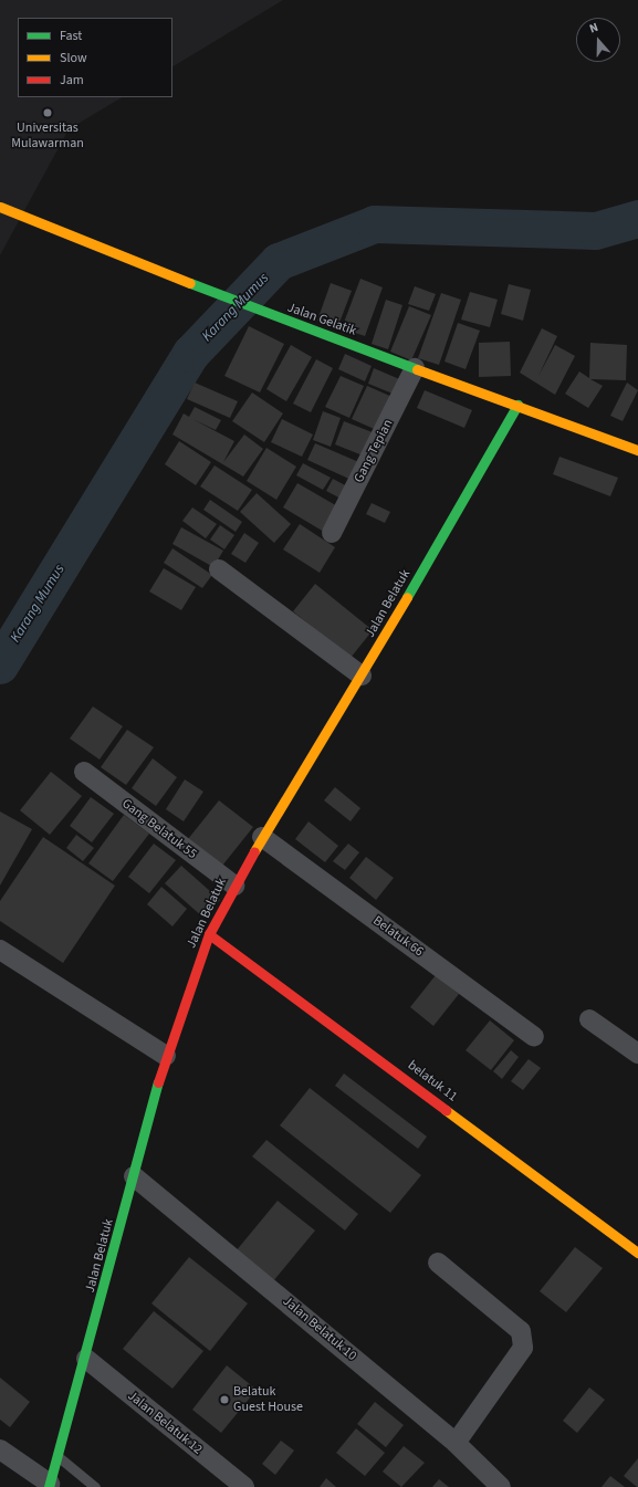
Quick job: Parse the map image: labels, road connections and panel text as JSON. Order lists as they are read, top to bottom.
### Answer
{
  "streets": {
    "street": [
      "Jalan Gelatik",
      "Gang Tepian",
      "Jalan Belatuk",
      "Gang Belatuk 55",
      "Belatuk 66",
      "belatuk 11",
      "Jalan Belatuk 10",
      "Jalan Belatuk 12"
    ]
  },
  "crossings": [
    ["Jalan Gelatik", "Gang Tepian"],
    ["Jalan Gelatik", "Jalan Belatuk"],
    ["Jalan Belatuk", "Gang Belatuk 55"],
    ["Jalan Belatuk", "Belatuk 66"],
    ["Jalan Belatuk", "belatuk 11"],
    ["Jalan Belatuk", "Jalan Belatuk 10"],
    ["Jalan Belatuk", "Jalan Belatuk 12"]
  ],
  "water": ["Karang Mumus"],
  "places": ["Universitas Mulawarman", "Belatuk Guest House"],
  "legend": ["Fast", "Slow", "Jam"],
  "north": "top"
}
